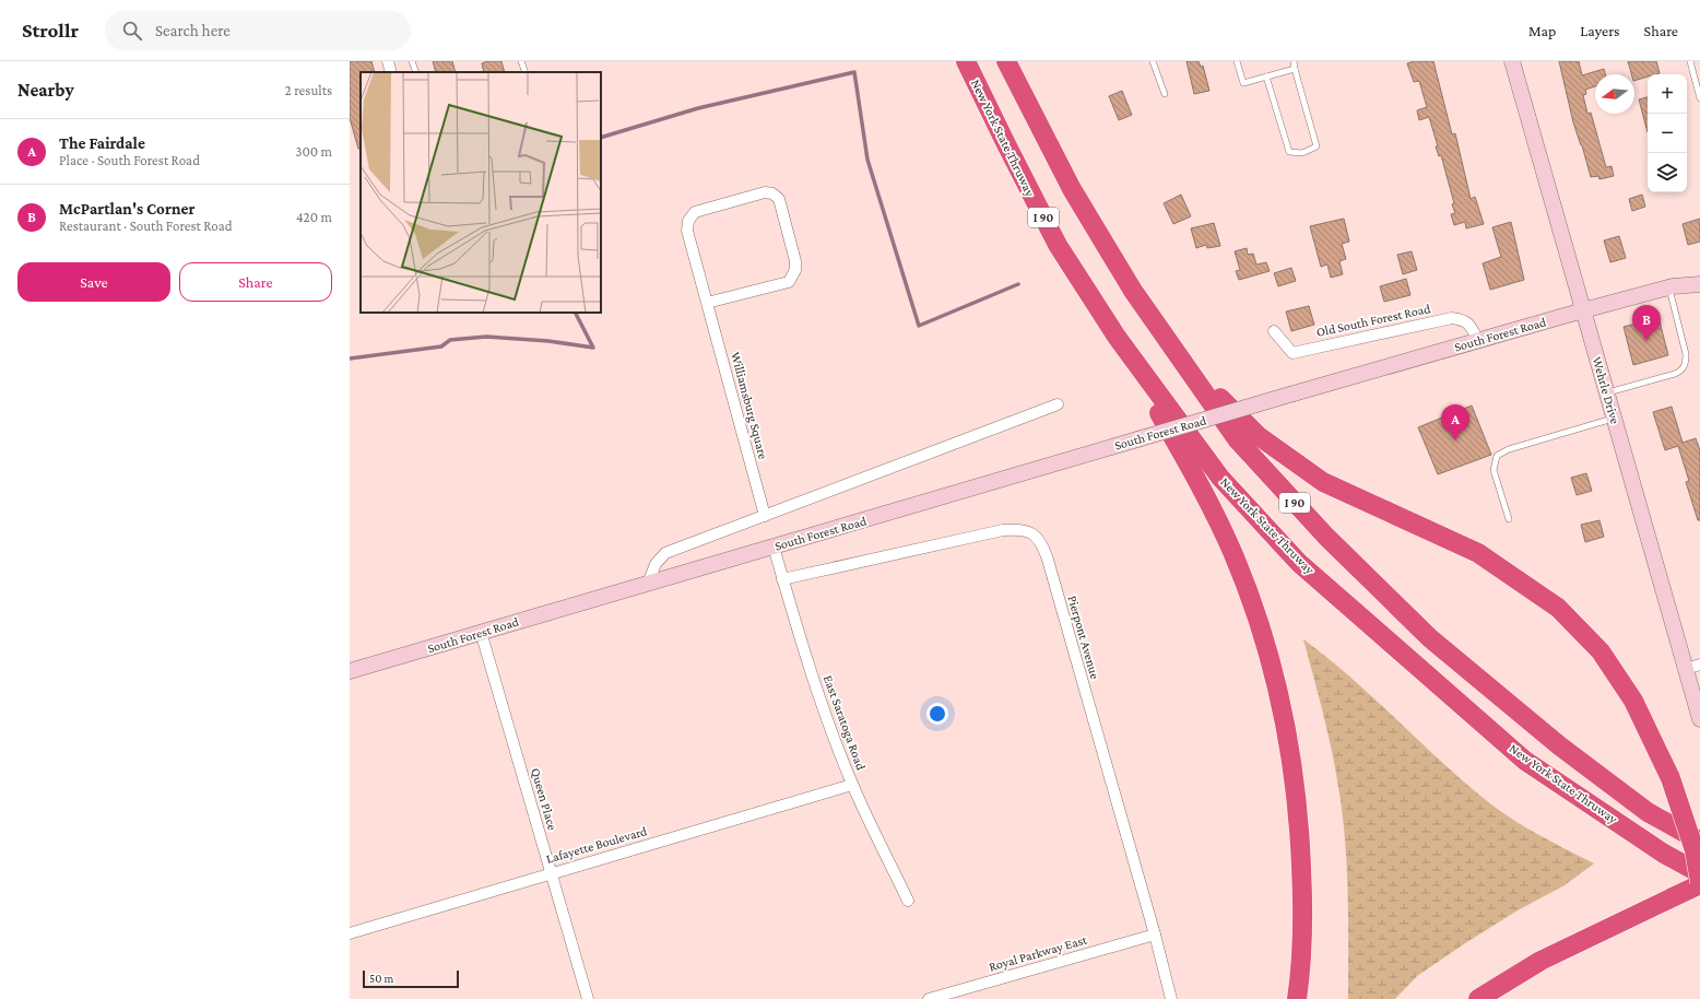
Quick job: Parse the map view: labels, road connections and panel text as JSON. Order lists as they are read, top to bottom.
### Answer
{
  "streets": {
    "highway": ["New York State Thruway", "I 90"],
    "street": [
      "Old South Forest Road",
      "South Forest Road",
      "Wehrle Drive",
      "Williamsburg Square",
      "Pierpont Avenue",
      "East Saratoga Road",
      "Queen Place",
      "Lafayette Boulevard",
      "Royal Parkway East"
    ]
  },
  "crossings": [
    ["Old South Forest Road", "South Forest Road"],
    ["South Forest Road", "Wehrle Drive"],
    ["South Forest Road", "East Saratoga Road"],
    ["South Forest Road", "Queen Place"],
    ["Pierpont Avenue", "East Saratoga Road"],
    ["Pierpont Avenue", "Royal Parkway East"],
    ["East Saratoga Road", "Lafayette Boulevard"],
    ["Queen Place", "Lafayette Boulevard"]
  ],
  "scale_bar": "50 m",
  "north": "left",
  "page": {
    "header": "Strollr",
    "search": "Search here",
    "nav": ["Map", "Layers", "Share"],
    "heading": ["Nearby", "2 results"],
    "map_buttons": ["+", "−"],
    "list": [
      {
        "mark": "A",
        "name": "The Fairdale",
        "note": "Place · South Forest Road",
        "value": "300 m"
      },
      {
        "mark": "B",
        "name": "McPartlan's Corner",
        "note": "Restaurant · South Forest Road",
        "value": "420 m"
      }
    ],
    "buttons": ["Save", "Share"],
    "pins": ["B", "A"],
    "scale": "50 m"
  }
}
